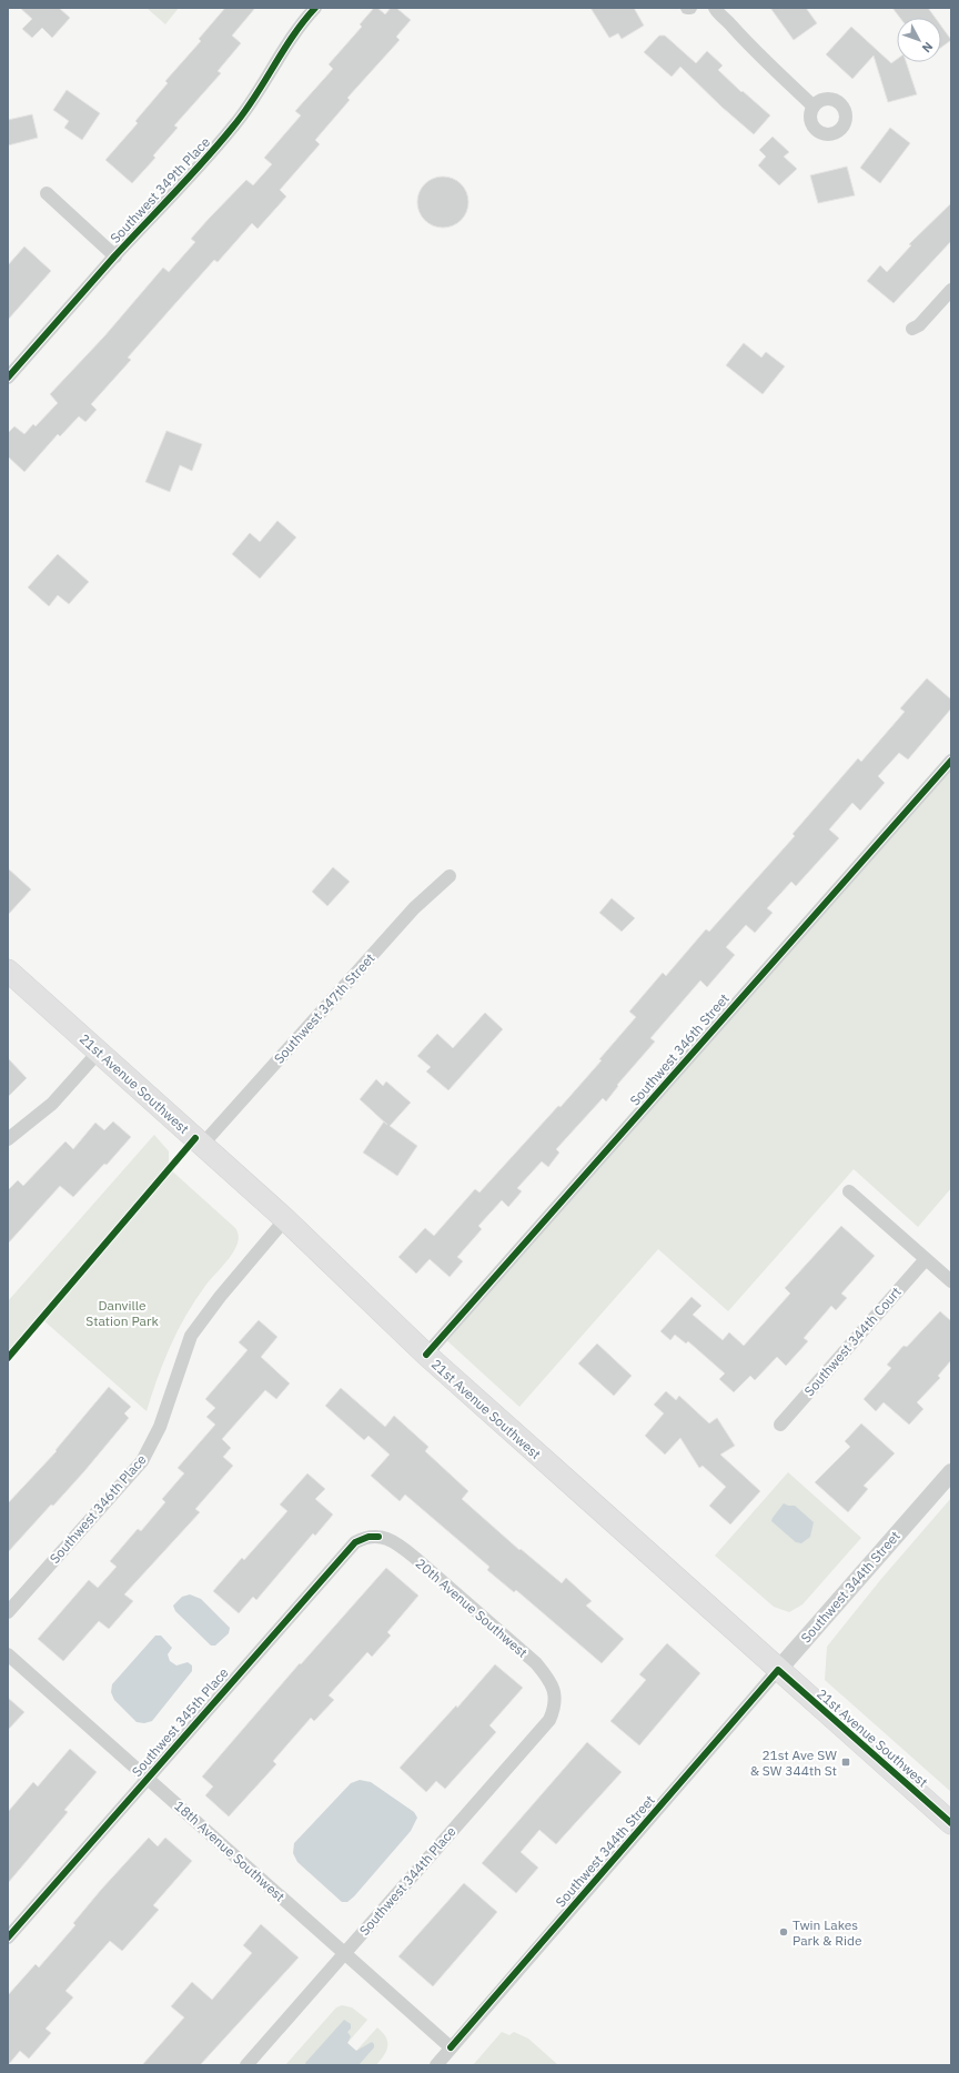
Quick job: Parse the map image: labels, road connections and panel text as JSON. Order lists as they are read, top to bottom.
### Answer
{
  "streets": {
    "main road": ["21st Avenue Southwest"],
    "street": [
      "Southwest 349th Place",
      "Southwest 347th Street",
      "Southwest 346th Street",
      "Southwest 344th Court",
      "Southwest 346th Place",
      "Southwest 344th Street",
      "20th Avenue Southwest",
      "Southwest 345th Place",
      "18th Avenue Southwest",
      "Southwest 344th Place"
    ]
  },
  "crossings": [
    ["Southwest 347th Street", "21st Avenue Southwest"],
    ["Southwest 346th Street", "21st Avenue Southwest"],
    ["21st Avenue Southwest", "Southwest 346th Place"],
    ["21st Avenue Southwest", "Southwest 344th Street"],
    ["Southwest 344th Street", "18th Avenue Southwest"],
    ["20th Avenue Southwest", "Southwest 345th Place"],
    ["20th Avenue Southwest", "Southwest 344th Place"],
    ["Southwest 345th Place", "18th Avenue Southwest"],
    ["18th Avenue Southwest", "Southwest 344th Place"]
  ],
  "parks": ["Danville Station Park"],
  "places": {
    "transit": ["21st Ave SW & SW 344th St"],
    "other": ["Twin Lakes Park & Ride"]
  },
  "north": "bottom right"
}
